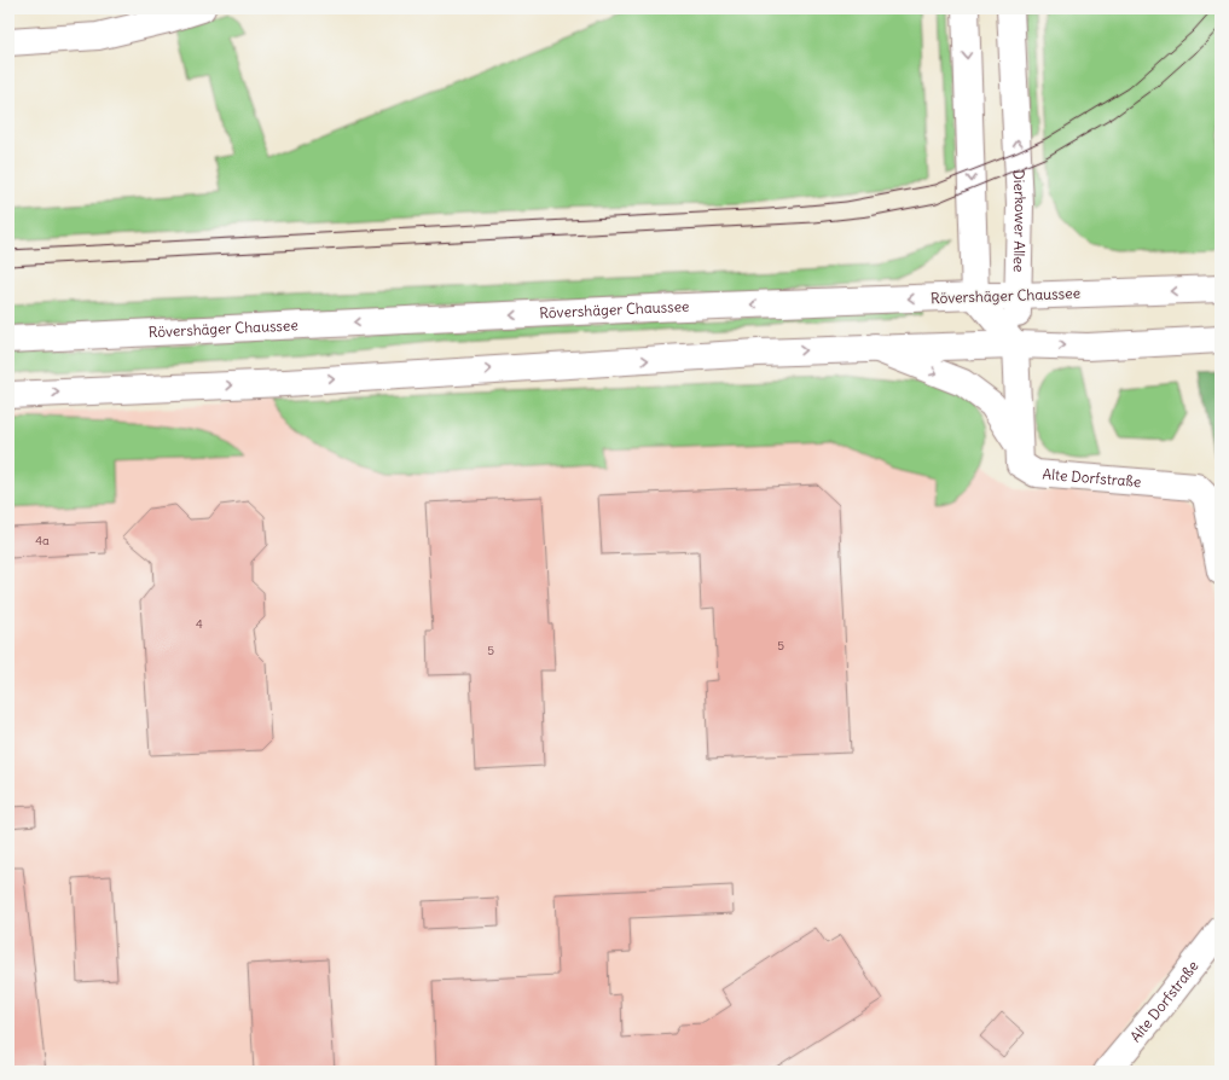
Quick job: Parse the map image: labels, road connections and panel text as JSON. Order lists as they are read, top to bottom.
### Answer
{
  "streets": {
    "main road": ["Dierkower Allee", "Rövershäger Chaussee", "Alte Dorfstraße"]
  },
  "crossings": [
    ["Dierkower Allee", "Rövershäger Chaussee"],
    ["Dierkower Allee", "Alte Dorfstraße"]
  ],
  "house_numbers": [
    "4a",
    "4",
    "5",
    "5"
  ]
}
